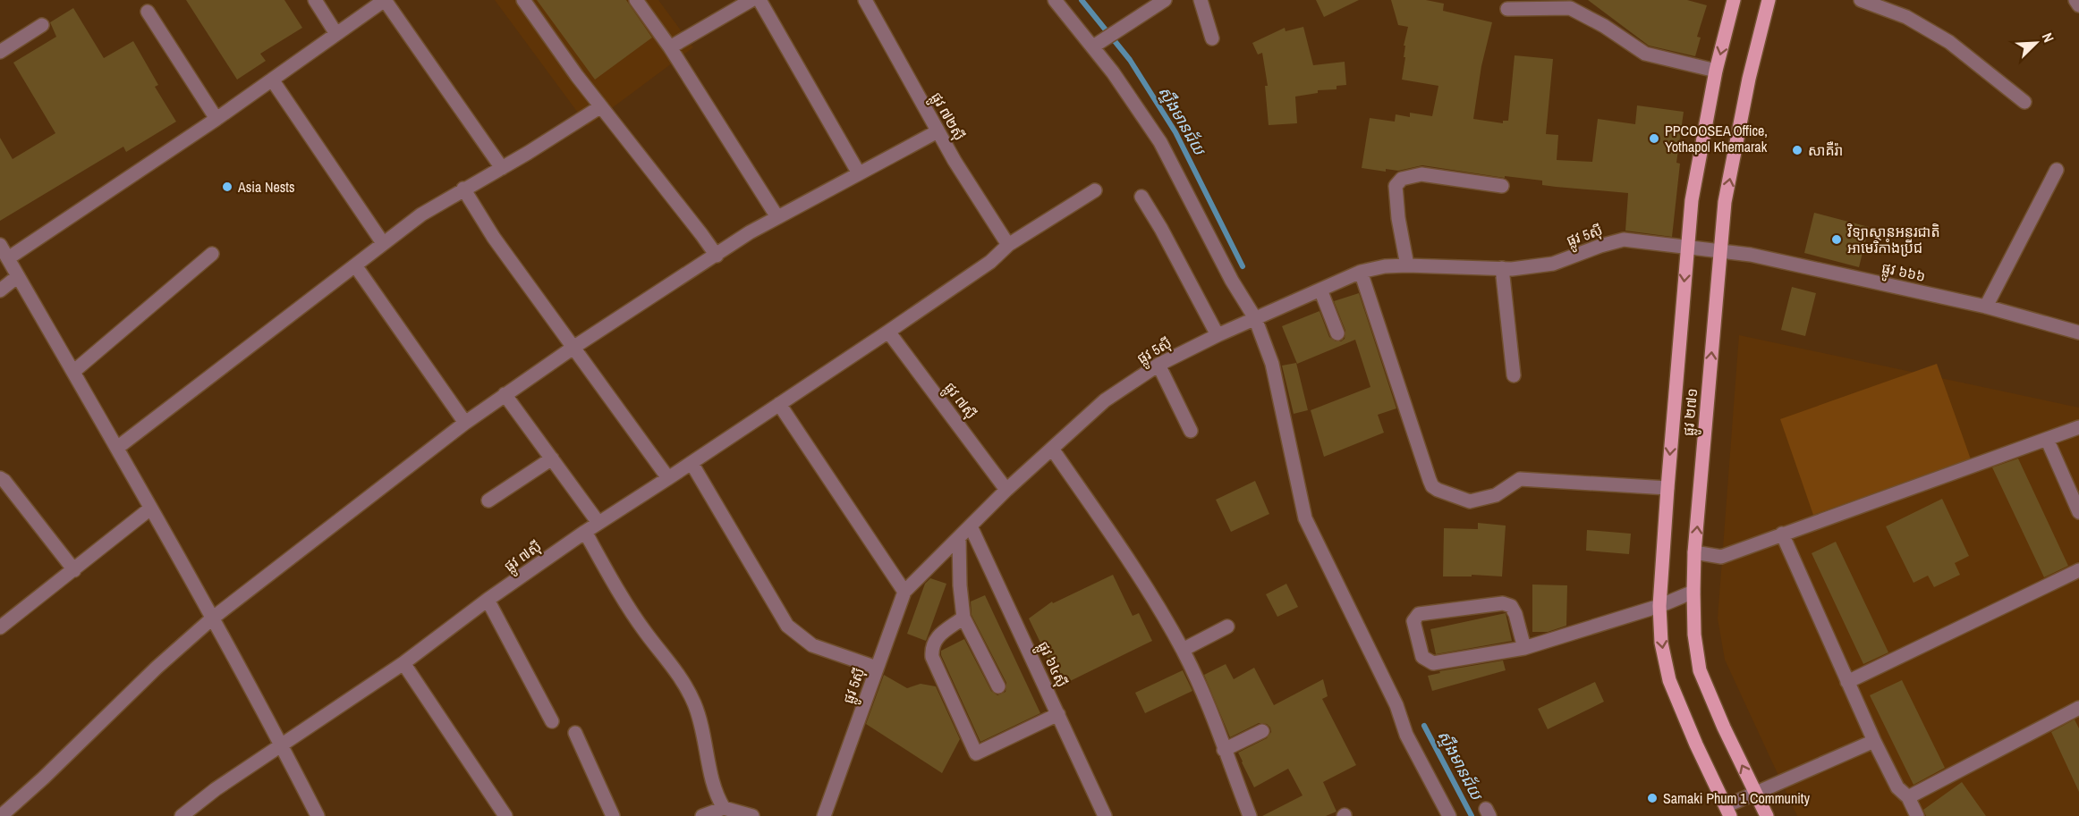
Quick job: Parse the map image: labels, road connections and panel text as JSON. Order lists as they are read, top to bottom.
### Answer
{
  "streets": {
    "main road": ["ផ្លូវ ២៧១"],
    "street": [
      "ផ្លូវ ៧២ស៊ី",
      "ផ្លូវ 5ស៊ី",
      "ផ្លូវ ៦៦៦",
      "ផ្លូវ ៧ស៊ី",
      "ផ្លូវ ៦៤ស៊ី"
    ]
  },
  "crossings": [
    ["ផ្លូវ ៧២ស៊ី", "ផ្លូវ ៧ស៊ី"],
    ["ផ្លូវ 5ស៊ី", "ផ្លូវ ៦៦៦"],
    ["ផ្លូវ 5ស៊ី", "ផ្លូវ ៧ស៊ី"],
    ["ផ្លូវ 5ស៊ី", "ផ្លូវ ២៧១"],
    ["ផ្លូវ 5ស៊ី", "ផ្លូវ ៦៤ស៊ី"],
    ["ផ្លូវ ៦៦៦", "ផ្លូវ ២៧១"]
  ],
  "water": ["ស្ទឹងមានជ័យ"],
  "places": [
    "PPCOOSEA Office, Yothapol Khemarak",
    "សាគឺរ៉ា",
    "Asia Nests",
    "វិទ្យាស្ថានអន្តរជាតិ អាមេរិកាំងប្រីជ",
    "Samaki Phum 1 Community"
  ],
  "north": "top right"
}
